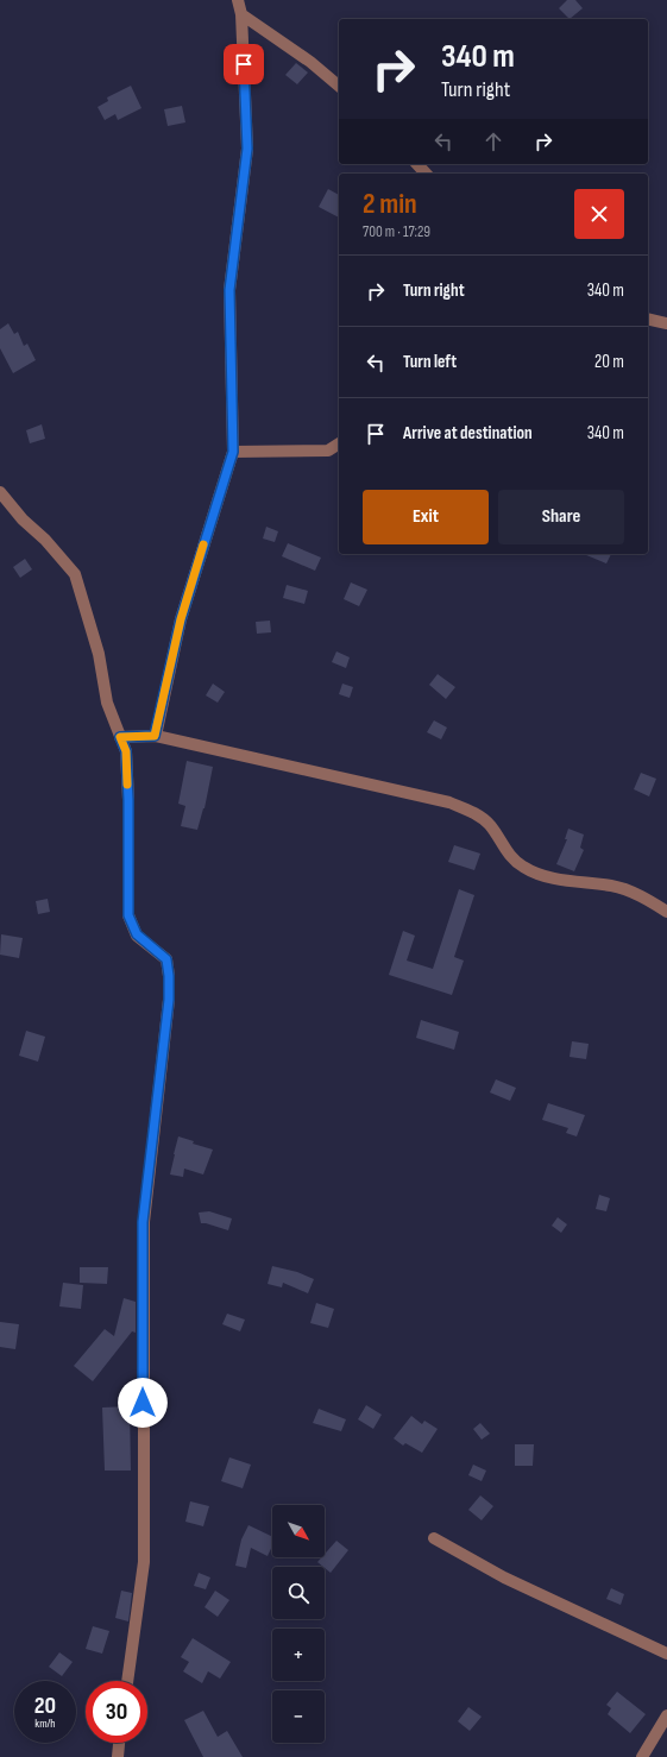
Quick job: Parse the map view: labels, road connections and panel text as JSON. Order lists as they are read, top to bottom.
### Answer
{
  "north": "bottom right",
  "page": {
    "turn": ["340 m", "Turn right"],
    "heading": ["2 min", "700 m · 17:29"],
    "list": [
      {
        "name": "Turn right",
        "value": "340 m"
      },
      {
        "name": "Turn left",
        "value": "20 m"
      },
      {
        "name": "Arrive at destination",
        "value": "340 m"
      }
    ],
    "buttons": ["Exit", "Share"],
    "map_buttons": ["+", "−"],
    "speed": "20 km/h",
    "limit": "30"
  }
}
